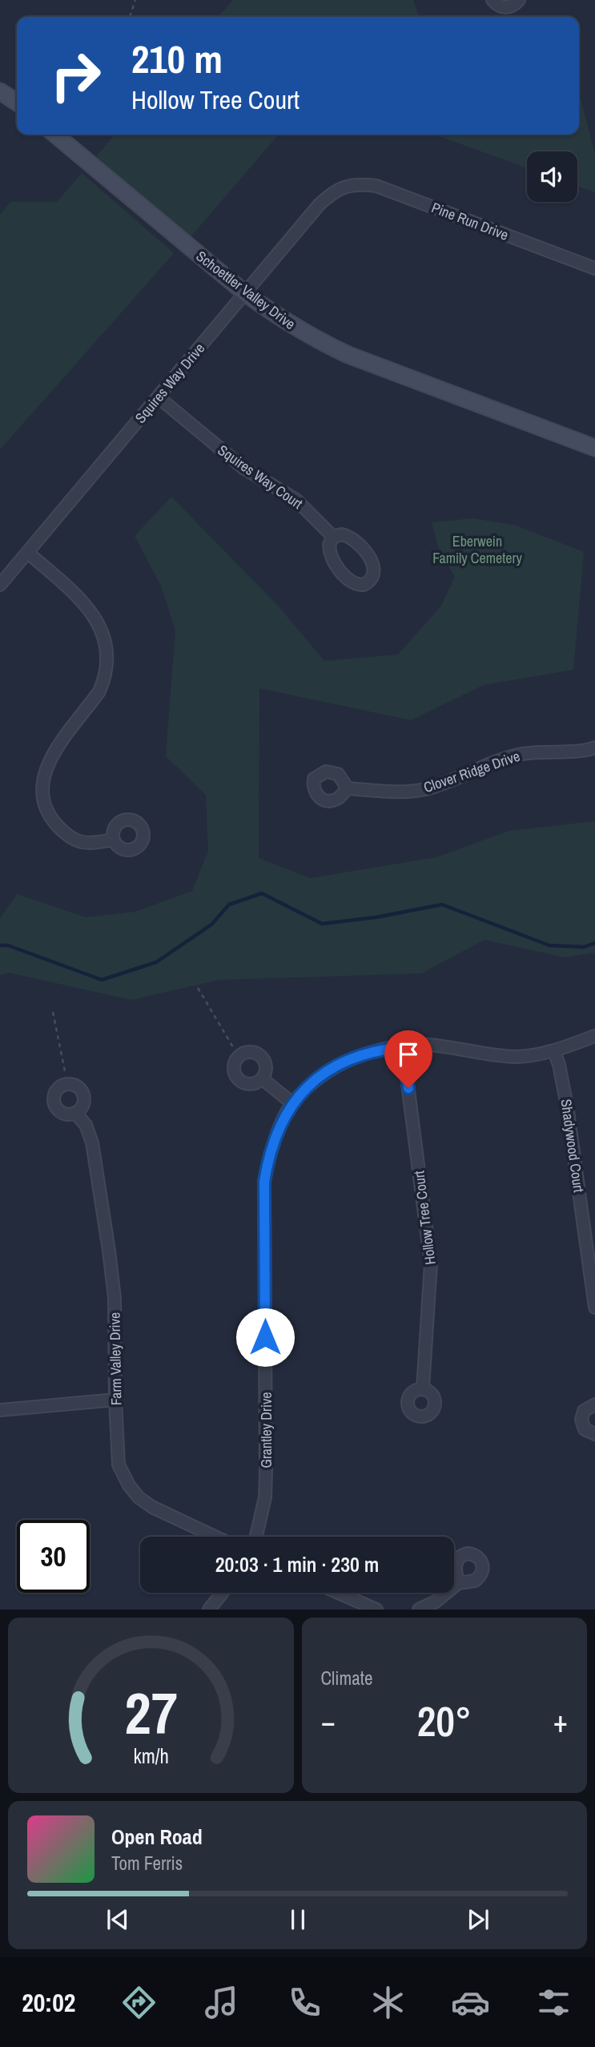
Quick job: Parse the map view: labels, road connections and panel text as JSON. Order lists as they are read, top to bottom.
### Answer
{
  "streets": {
    "street": [
      "Pine Run Drive",
      "Schoettler Valley Drive",
      "Squires Way Drive",
      "Squires Way Court",
      "Clover Ridge Drive",
      "Shadywood Court",
      "Hollow Tree Court",
      "Farm Valley Drive",
      "Grantley Drive"
    ]
  },
  "crossings": [
    ["Pine Run Drive", "Squires Way Drive"],
    ["Schoettler Valley Drive", "Squires Way Drive"],
    ["Squires Way Drive", "Squires Way Court"],
    ["Shadywood Court", "Grantley Drive"],
    ["Hollow Tree Court", "Grantley Drive"]
  ],
  "parks": ["Eberwein Family Cemetery"],
  "page": {
    "turn": ["210 m", "Hollow Tree Court"],
    "limit": "30",
    "trip": "20:03 · 1 min · 230 m",
    "tile": "Climate",
    "heat": ["−", "20°", "+"],
    "song": ["Open Road", "Tom Ferris"],
    "tabs": "20:02",
    "gauge": ["27", "km/h"]
  }
}
